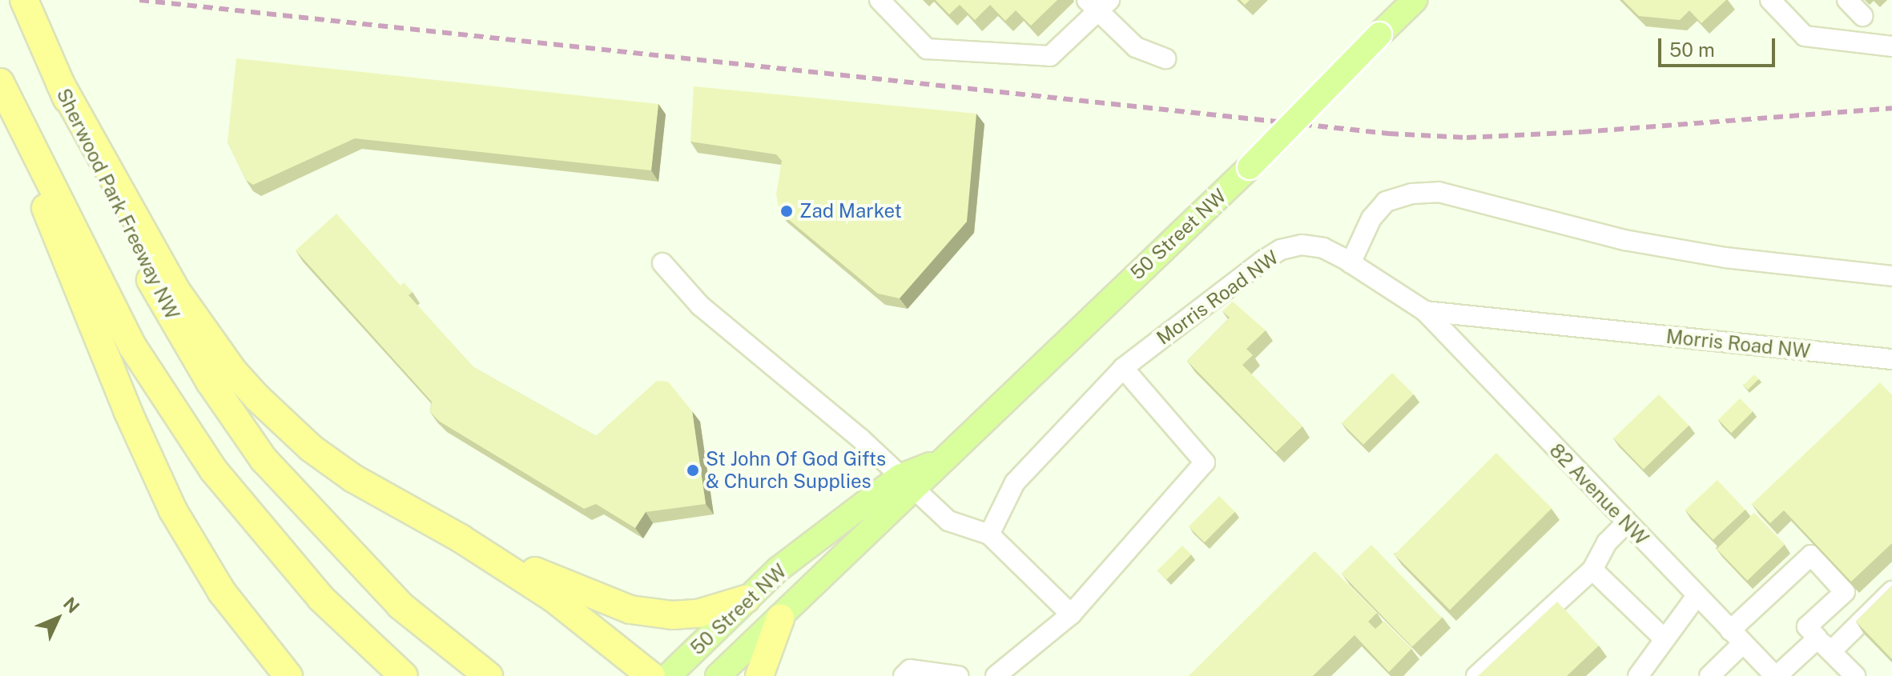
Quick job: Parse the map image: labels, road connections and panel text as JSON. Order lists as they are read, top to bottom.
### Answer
{
  "streets": {
    "highway": ["Sherwood Park Freeway NW"],
    "main road": ["50 Street NW"],
    "street": ["Morris Road NW", "82 Avenue NW"]
  },
  "crossings": [
    ["Morris Road NW", "82 Avenue NW"]
  ],
  "places": ["Zad Market", "St John Of God Gifts & Church Supplies"],
  "scale_bar": "50 m",
  "north": "top right"
}
